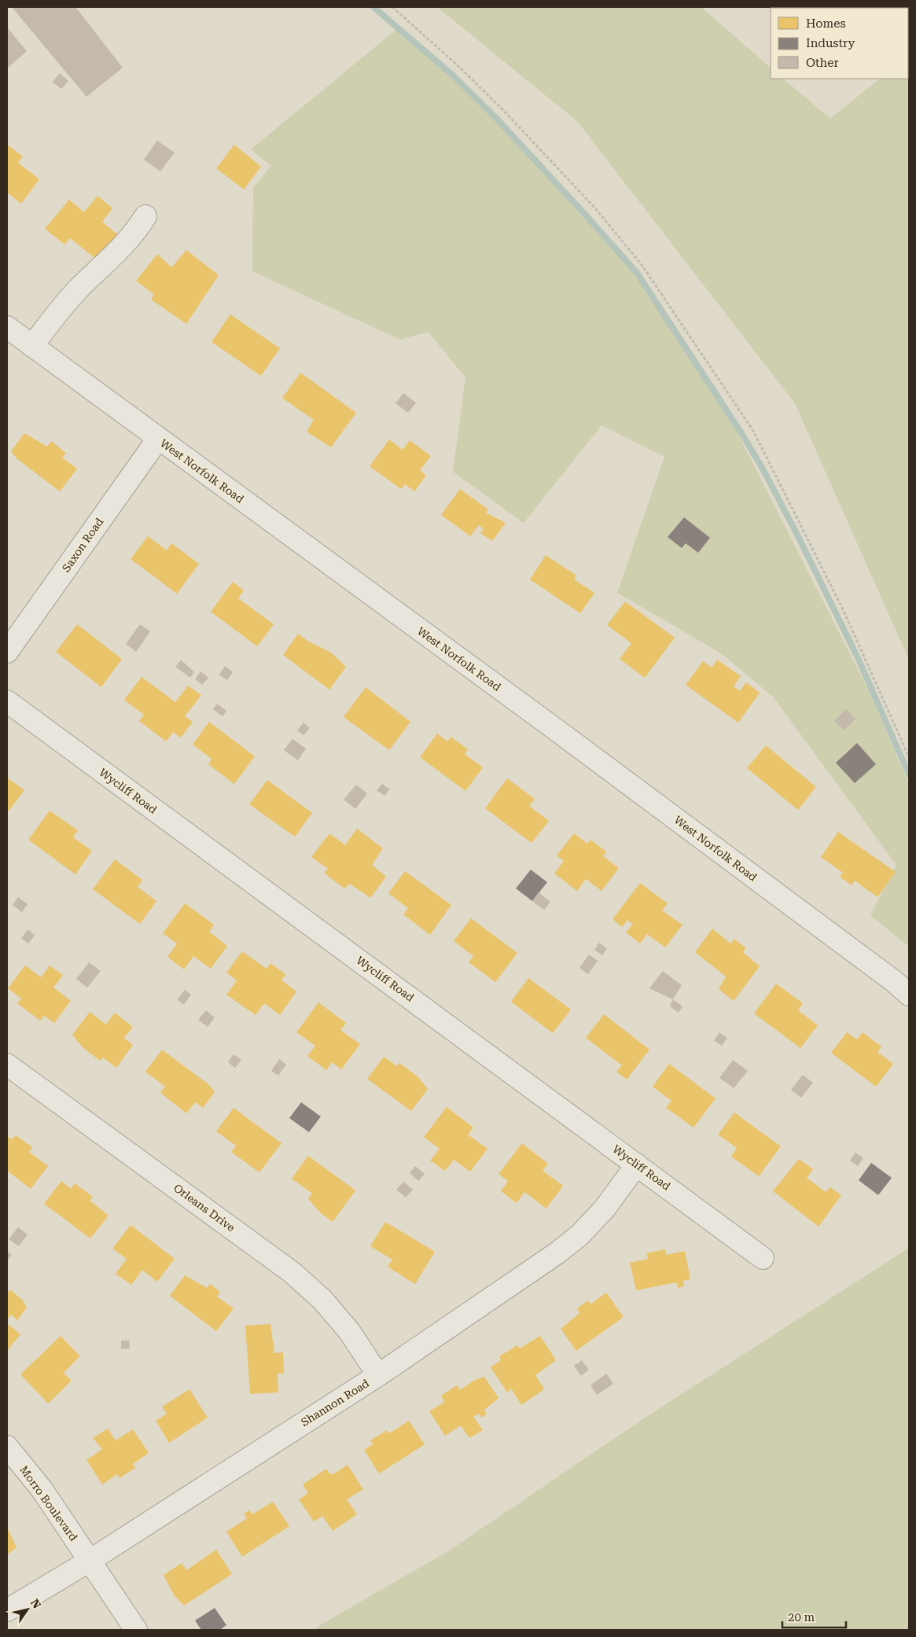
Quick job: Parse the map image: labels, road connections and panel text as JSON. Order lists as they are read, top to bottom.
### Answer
{
  "streets": {
    "street": [
      "West Norfolk Road",
      "Saxon Road",
      "Wycliff Road",
      "Orleans Drive",
      "Shannon Road",
      "Morro Boulevard"
    ]
  },
  "crossings": [
    ["West Norfolk Road", "Saxon Road"],
    ["Wycliff Road", "Shannon Road"],
    ["Orleans Drive", "Shannon Road"],
    ["Shannon Road", "Morro Boulevard"]
  ],
  "legend": ["Homes", "Industry", "Other"],
  "scale_bar": "20 m",
  "north": "top right"
}
